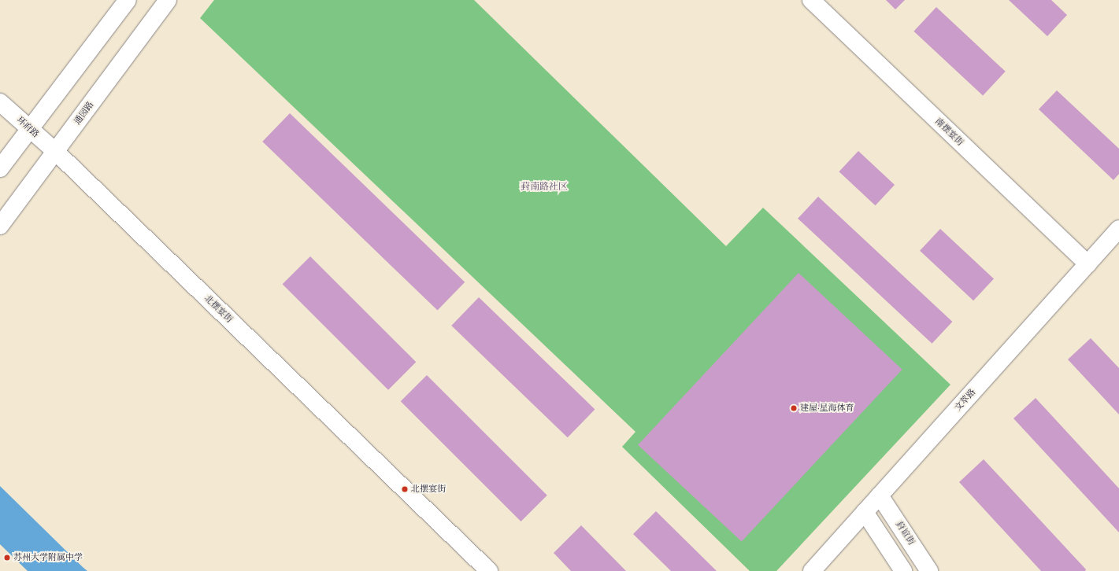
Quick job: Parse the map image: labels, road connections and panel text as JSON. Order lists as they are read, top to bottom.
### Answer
{
  "streets": {
    "main road": [
      "通园路",
      "环府路",
      "南摆宴街",
      "北摆宴街",
      "文萃路",
      "葑谊街"
    ]
  },
  "crossings": [
    ["通园路", "环府路"],
    ["通园路", "北摆宴街"],
    ["环府路", "北摆宴街"],
    ["南摆宴街", "文萃路"],
    ["文萃路", "葑谊街"]
  ],
  "districts": ["葑南路社区"],
  "places": ["建屋·星海体育", "北摆宴街", "苏州大学附属中学"]
}
